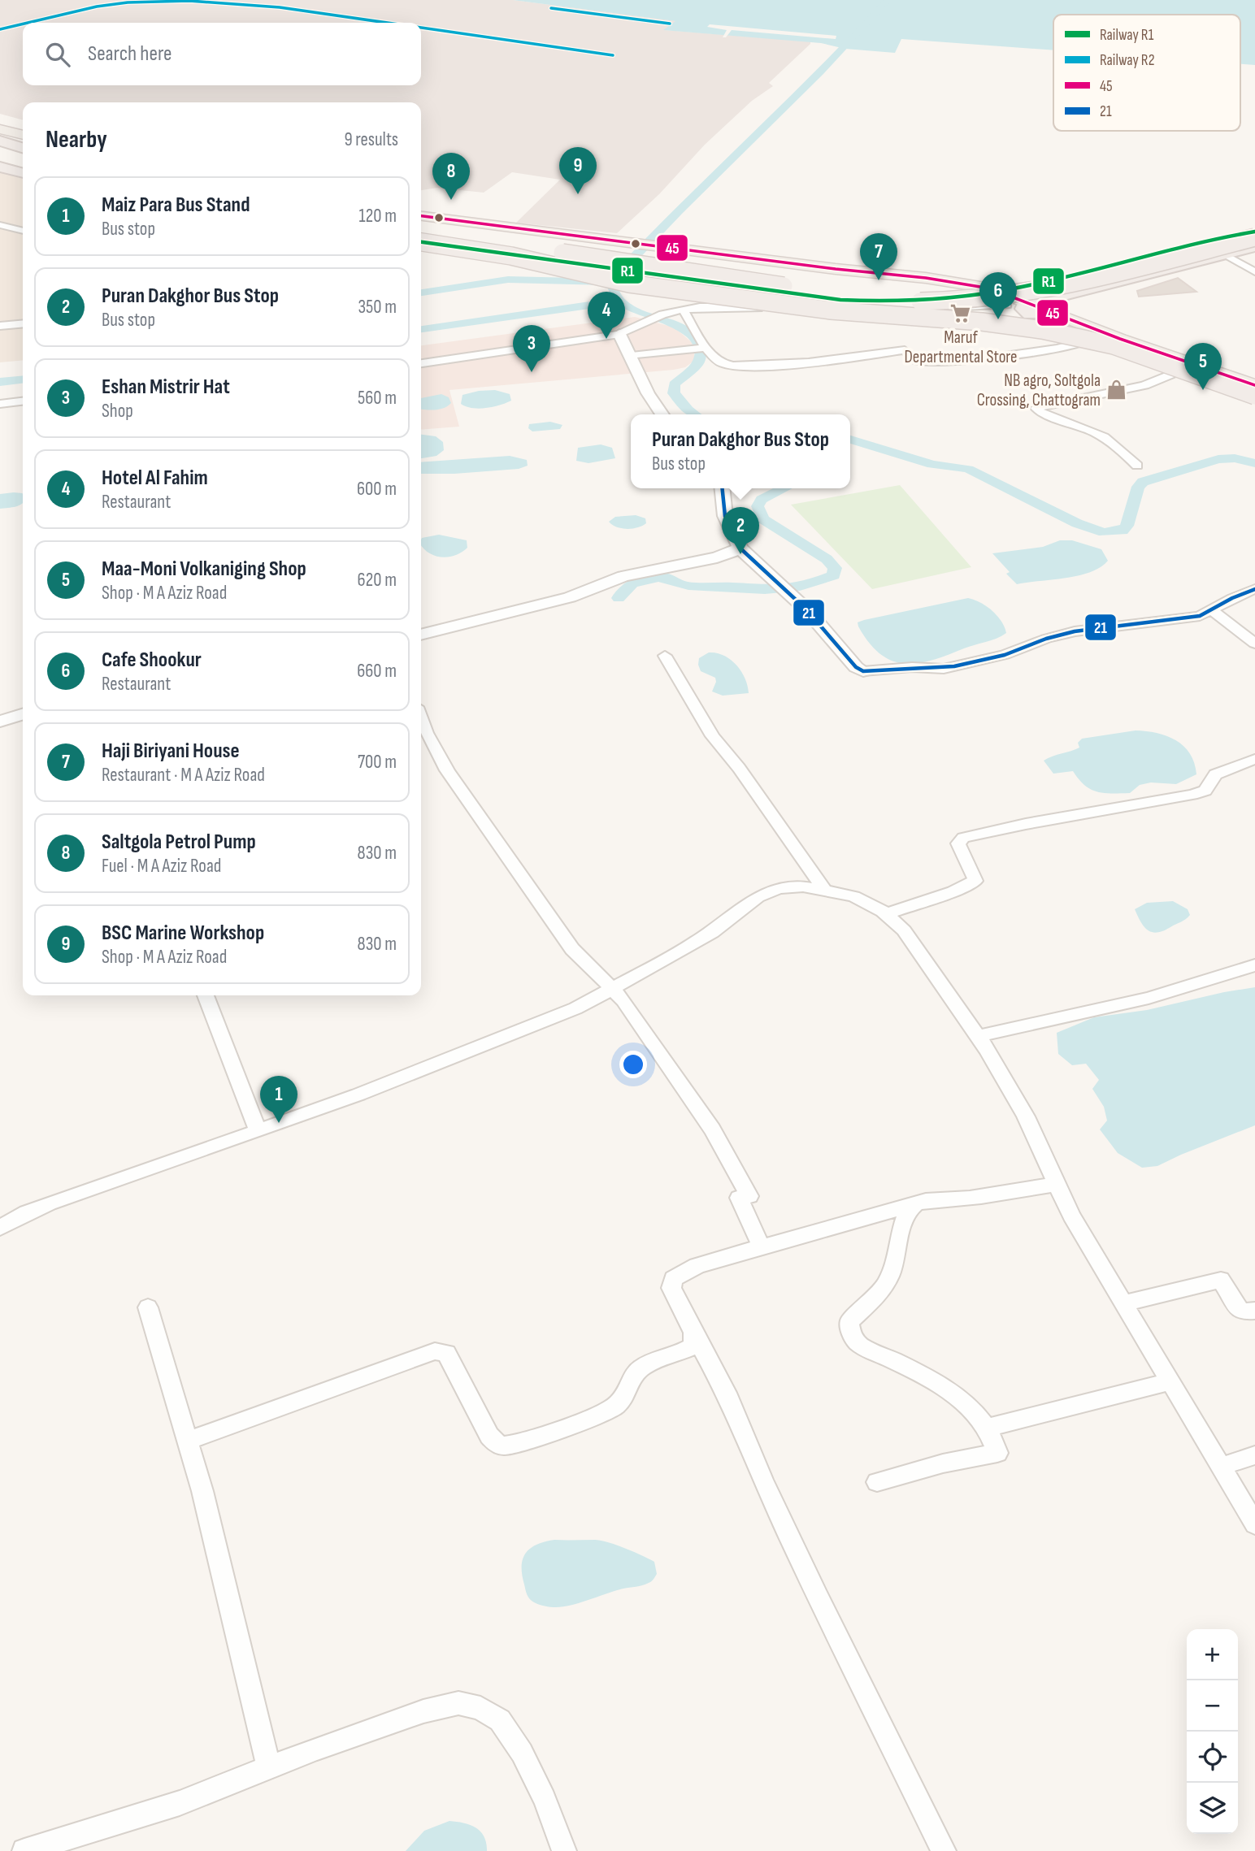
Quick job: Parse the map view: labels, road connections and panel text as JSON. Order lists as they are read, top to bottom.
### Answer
{
  "places": {
    "supermarket": ["Maruf Departmental Store"],
    "shop": ["NB agro, Soltgola Crossing, Chattogram"]
  },
  "lines": [
    "rail line R2",
    "transit line 45",
    "rail line R1",
    "transit line 21"
  ],
  "legend": [
    "Railway R1",
    "Railway R2",
    "45",
    "21"
  ],
  "page": {
    "search": "Search here",
    "heading": ["Nearby", "9 results"],
    "pins": [
      "9",
      "8",
      "7",
      "6",
      "4",
      "3",
      "5",
      "2",
      "1"
    ],
    "list": [
      {
        "mark": "1",
        "name": "Maiz Para Bus Stand",
        "note": "Bus stop",
        "value": "120 m"
      },
      {
        "mark": "2",
        "name": "Puran Dakghor Bus Stop",
        "note": "Bus stop",
        "value": "350 m"
      },
      {
        "mark": "3",
        "name": "Eshan Mistrir Hat",
        "note": "Shop",
        "value": "560 m"
      },
      {
        "mark": "4",
        "name": "Hotel Al Fahim",
        "note": "Restaurant",
        "value": "600 m"
      },
      {
        "mark": "5",
        "name": "Maa-Moni Volkaniging Shop",
        "note": "Shop · M A Aziz Road",
        "value": "620 m"
      },
      {
        "mark": "6",
        "name": "Cafe Shookur",
        "note": "Restaurant",
        "value": "660 m"
      },
      {
        "mark": "7",
        "name": "Haji Biriyani House",
        "note": "Restaurant · M A Aziz Road",
        "value": "700 m"
      },
      {
        "mark": "8",
        "name": "Saltgola Petrol Pump",
        "note": "Fuel · M A Aziz Road",
        "value": "830 m"
      },
      {
        "mark": "9",
        "name": "BSC Marine Workshop",
        "note": "Shop · M A Aziz Road",
        "value": "830 m"
      }
    ],
    "popup": ["Puran Dakghor Bus Stop", "Bus stop"],
    "map_buttons": ["+", "−"]
  }
}
